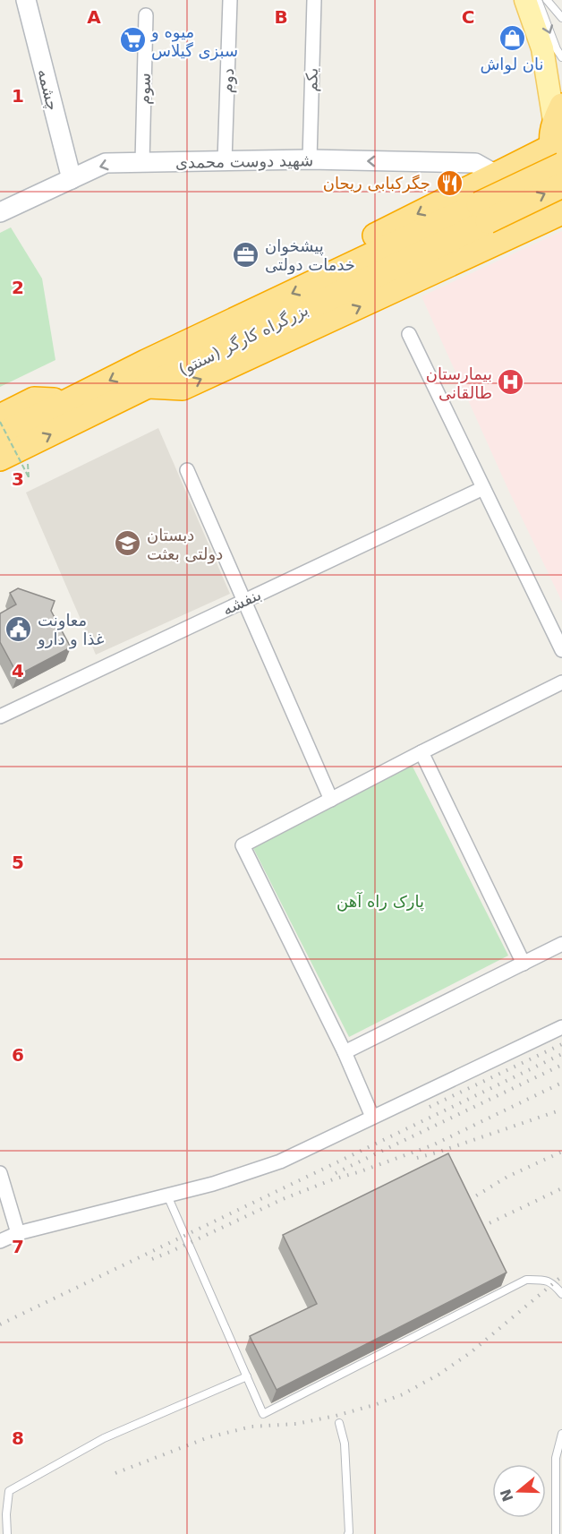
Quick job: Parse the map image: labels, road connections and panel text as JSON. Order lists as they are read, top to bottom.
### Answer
{
  "streets": {
    "highway": ["بزرگراه کارگر (سنتو)"],
    "main road": ["چشمه", "شهید دوست محمدی"],
    "street": [
      "یکم",
      "دوم",
      "سوم",
      "بنفشه"
    ]
  },
  "crossings": [
    ["یکم", "شهید دوست محمدی"],
    ["دوم", "شهید دوست محمدی"],
    ["سوم", "شهید دوست محمدی"],
    ["چشمه", "شهید دوست محمدی"]
  ],
  "one_way": ["شهید دوست محمدی"],
  "parks": ["پارک راه آهن"],
  "places": {
    "shop": ["نان لواش"],
    "supermarket": ["میوه و سبزی گیلاس"],
    "restaurant": ["جگرکبابی ریحان"],
    "office": ["پیشخوان خدمات دولتی"],
    "hospital": ["بیمارستان طالقانی"],
    "school or university": ["دبستان دولتی بعثت"],
    "public building": ["معاونت غذا و دارو"]
  },
  "north": "left",
  "grid": {
    "columns": ["A", "B", "C"],
    "rows": [
      "1",
      "2",
      "3",
      "4",
      "5",
      "6",
      "7",
      "8"
    ]
  }
}
